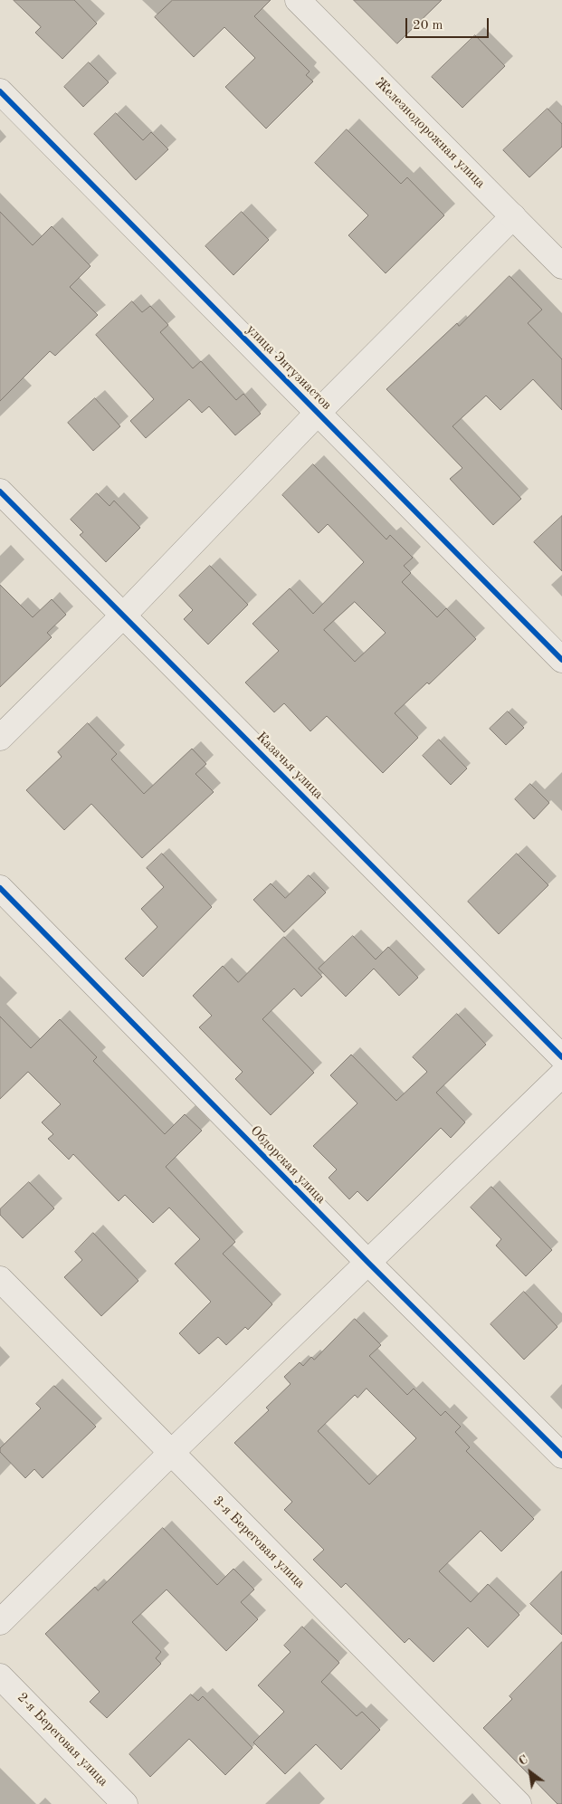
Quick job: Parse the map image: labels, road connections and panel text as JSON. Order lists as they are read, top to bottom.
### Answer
{
  "streets": {
    "street": [
      "Железнодорожная улица",
      "улица Энтузиастов",
      "Казачья улица",
      "Обдорская улица",
      "3-я Береговая улица",
      "2-я Береговая улица"
    ]
  },
  "scale_bar": "20 m",
  "north": "top left"
}
